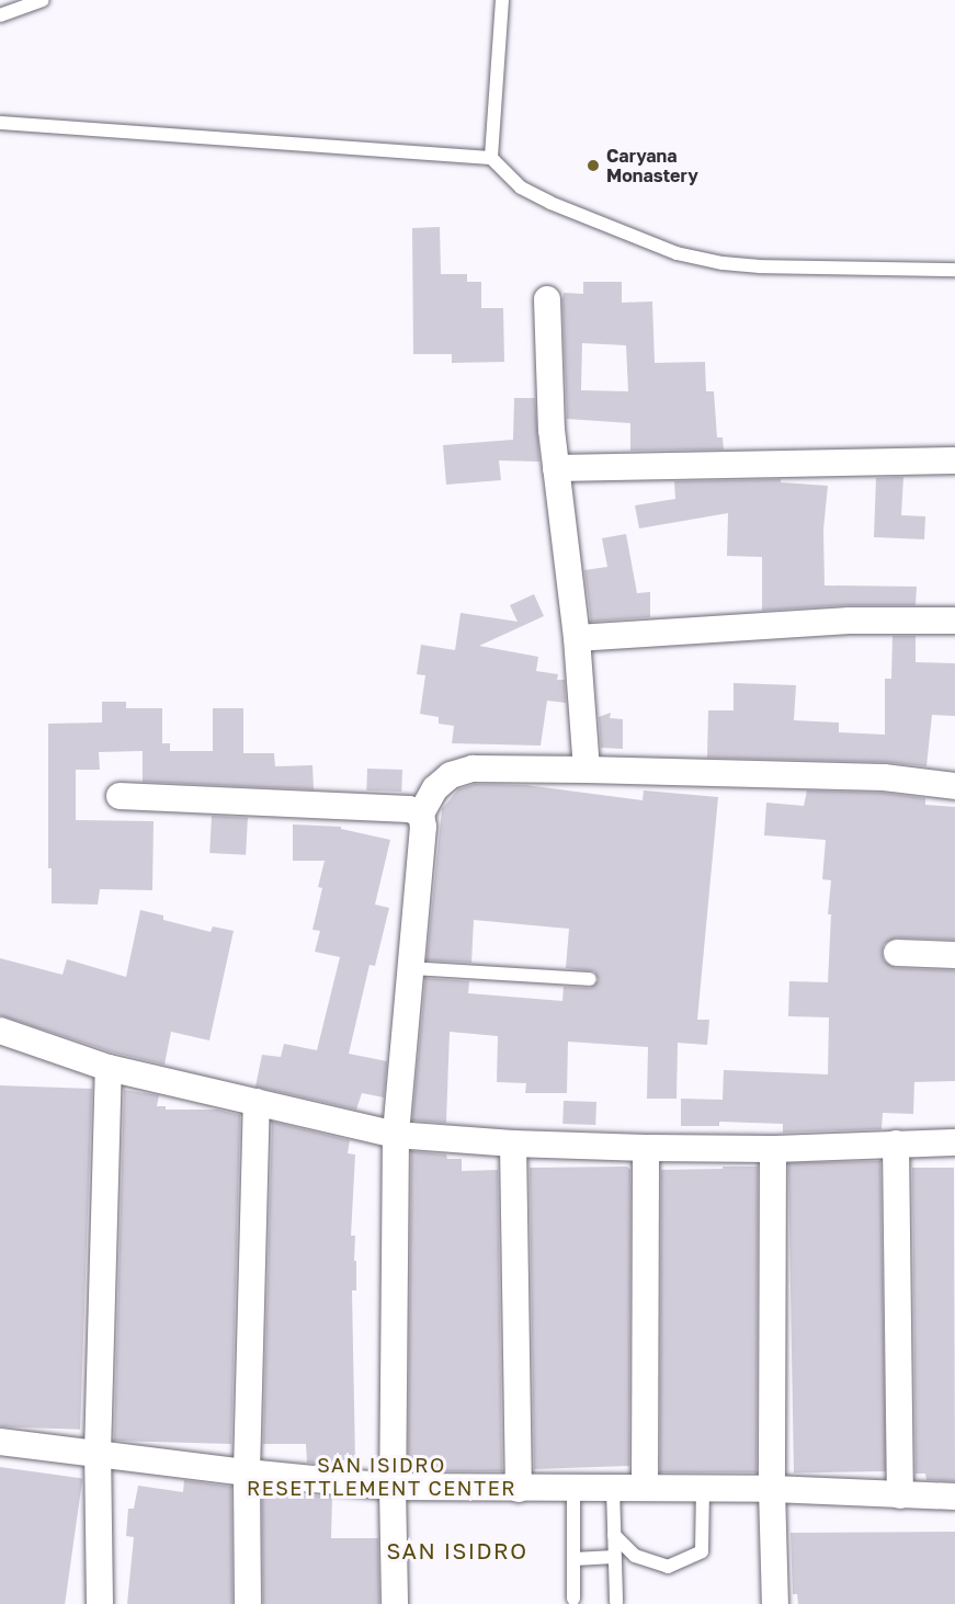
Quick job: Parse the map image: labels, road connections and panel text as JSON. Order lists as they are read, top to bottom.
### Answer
{
  "districts": ["SAN ISIDRO RESETTLEMENT CENTER", "SAN ISIDRO"],
  "places": ["Caryana Monastery"]
}
